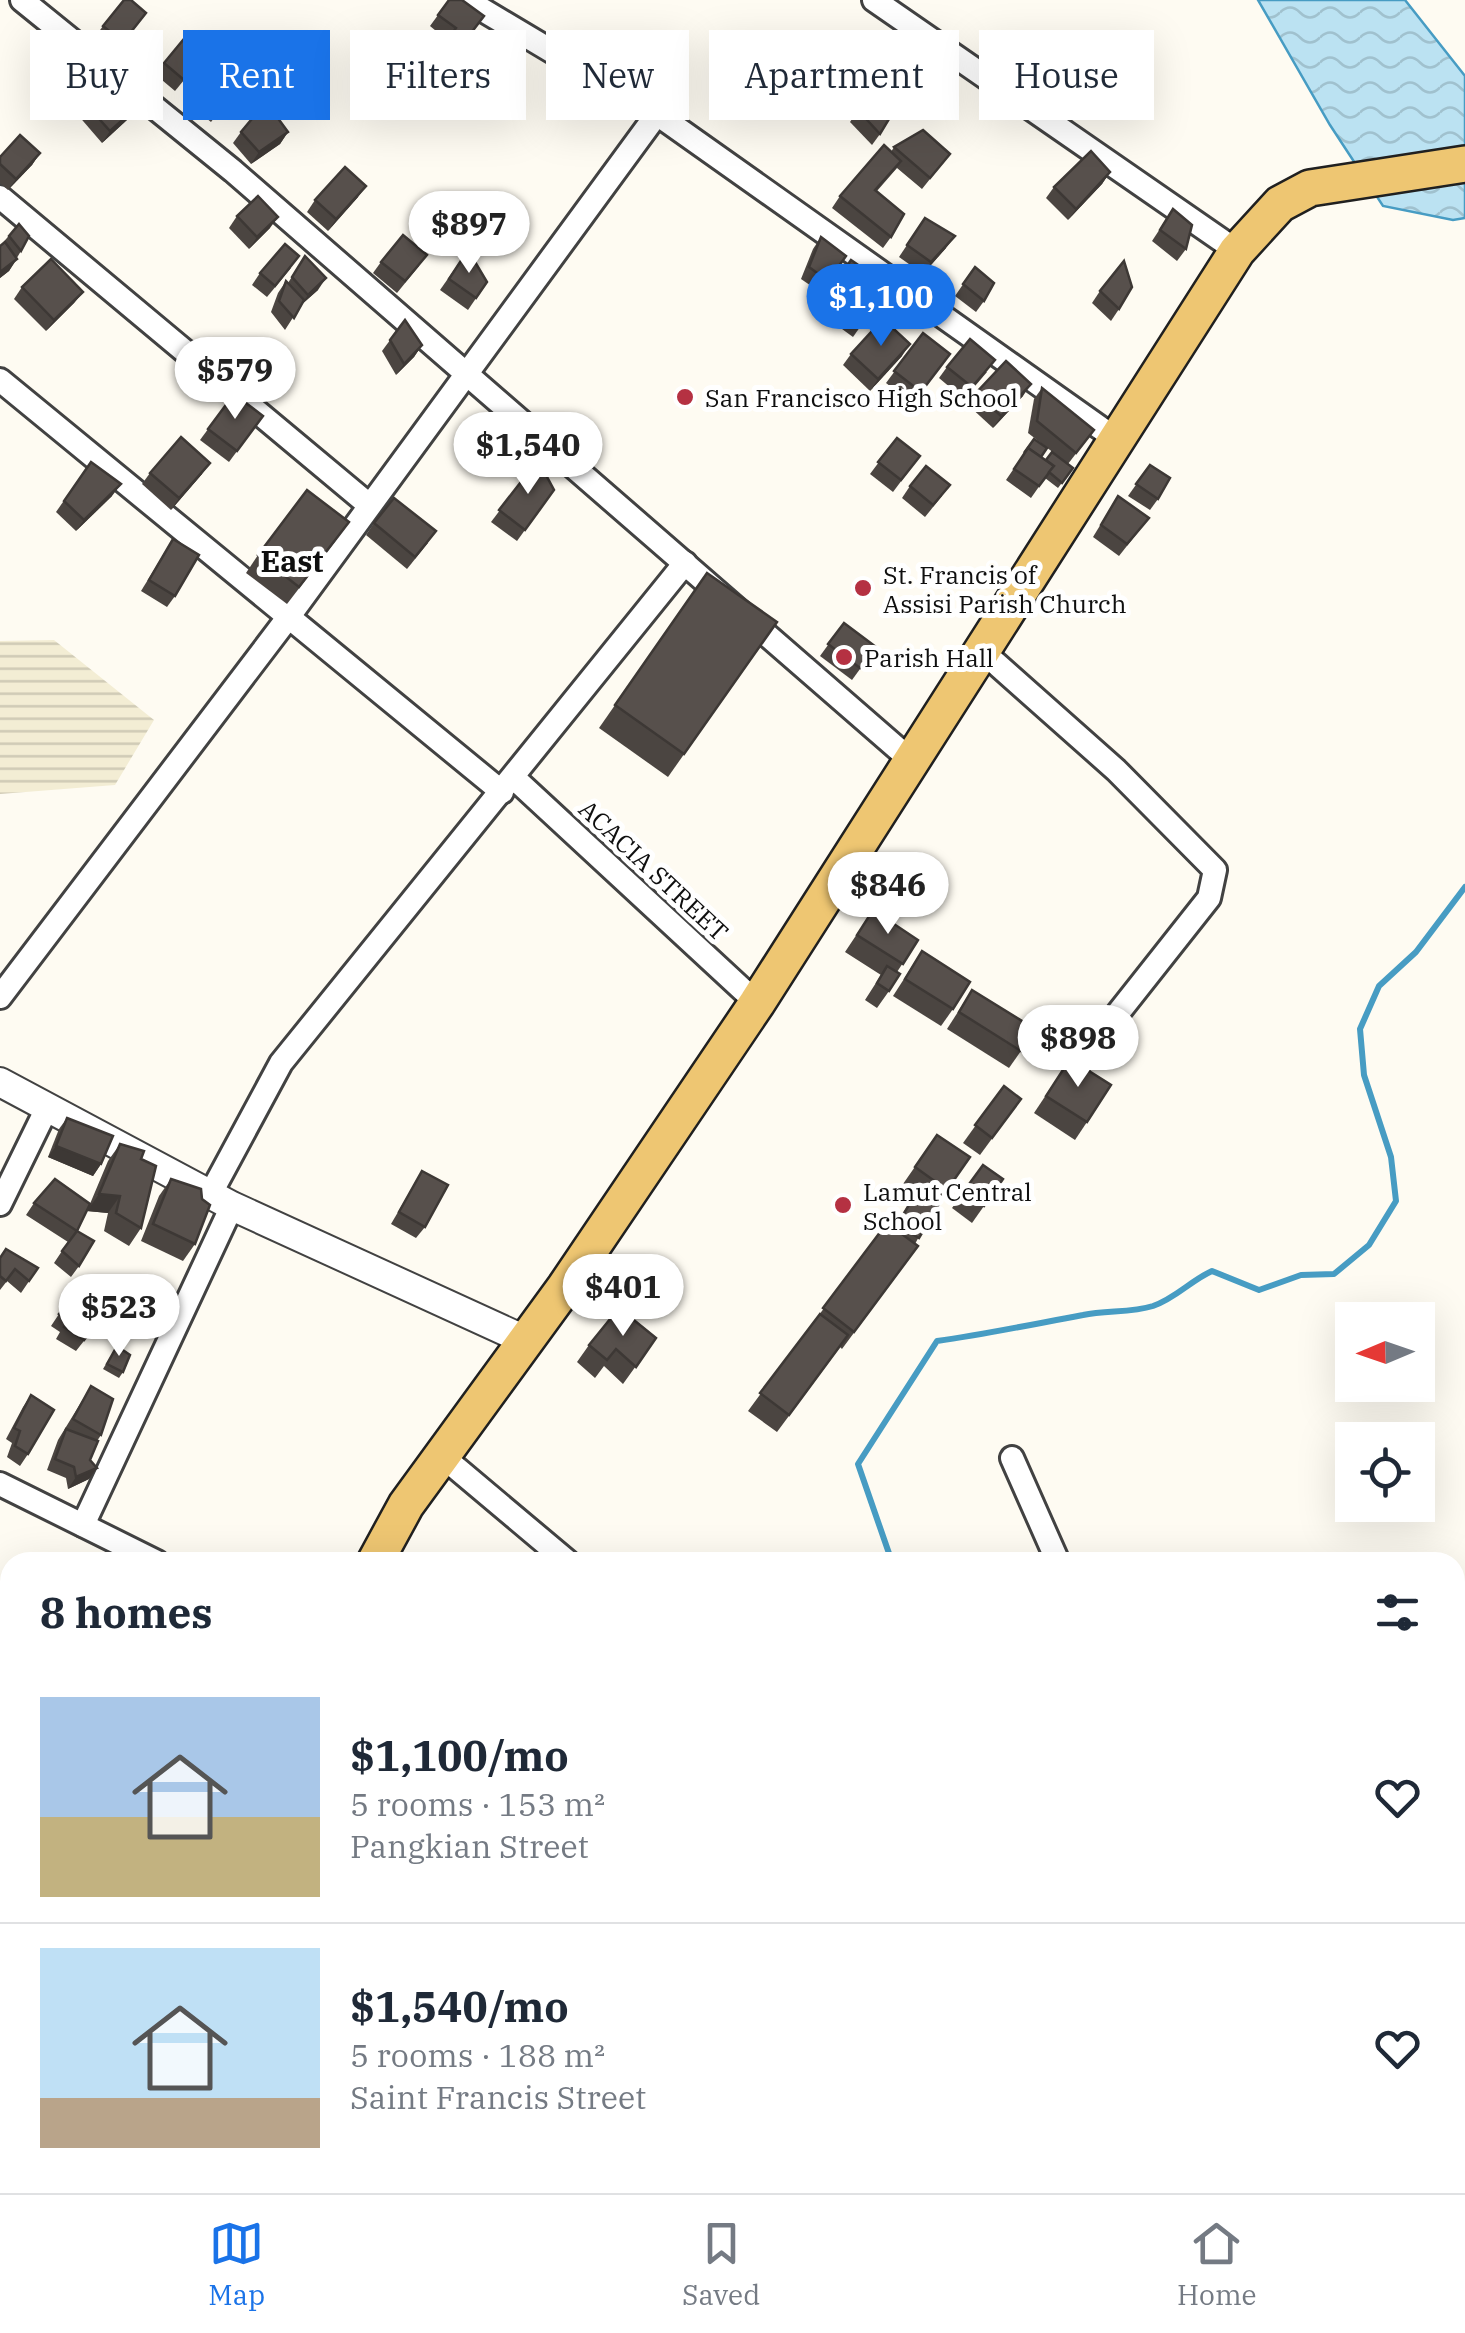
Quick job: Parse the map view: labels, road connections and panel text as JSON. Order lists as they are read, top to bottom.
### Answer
{
  "streets": {
    "street": ["ACACIA STREET"]
  },
  "districts": ["East"],
  "places": [
    "San Francisco High School",
    "St. Francis of Assisi Parish Church",
    "Parish Hall",
    "Lamut Central School"
  ],
  "north": "left",
  "page": {
    "chip": [
      "Buy",
      "Rent",
      "Filters",
      "New",
      "Apartment",
      "House"
    ],
    "price": [
      "$897",
      "$1,100",
      "$579",
      "$1,540",
      "$846",
      "$898",
      "$401",
      "$523"
    ],
    "heading": "8 homes",
    "list": [
      {
        "name": "$1,100/mo",
        "note": "5 rooms · 153 m² · Pangkian Street"
      },
      {
        "name": "$1,540/mo",
        "note": "5 rooms · 188 m² · Saint Francis Street"
      }
    ],
    "tabs": ["Map", "Saved", "Home"]
  }
}
